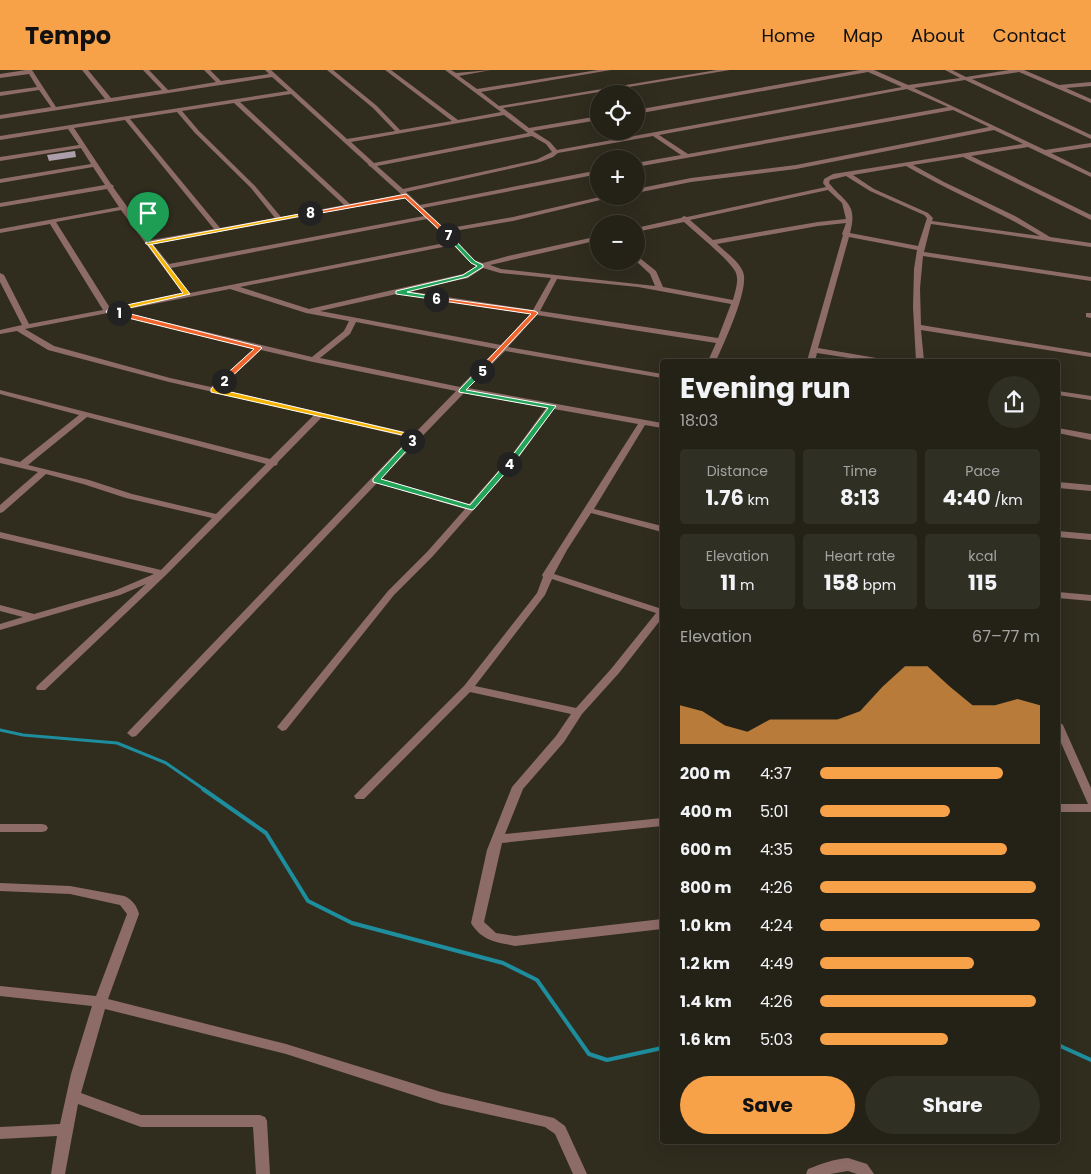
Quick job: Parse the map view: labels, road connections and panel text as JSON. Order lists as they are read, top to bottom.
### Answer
{
  "page": {
    "header": "Tempo",
    "nav": [
      "Home",
      "Map",
      "About",
      "Contact"
    ],
    "map_buttons": ["+", "−"],
    "pins": [
      "8",
      "7",
      "6",
      "1",
      "5",
      "2",
      "3",
      "4"
    ],
    "heading": ["Evening run", "18:03"],
    "stats": [
      ["Distance", "1.76 km"],
      ["Time", "8:13"],
      ["Pace", "4:40 /km"],
      ["Elevation", "11 m"],
      ["Heart rate", "158 bpm"],
      ["kcal", "115"]
    ],
    "chart": ["Elevation", "67–77 m"],
    "list": [
      {
        "name": "200 m",
        "note": "4:37"
      },
      {
        "name": "400 m",
        "note": "5:01"
      },
      {
        "name": "600 m",
        "note": "4:35"
      },
      {
        "name": "800 m",
        "note": "4:26"
      },
      {
        "name": "1.0 km",
        "note": "4:24"
      },
      {
        "name": "1.2 km",
        "note": "4:49"
      },
      {
        "name": "1.4 km",
        "note": "4:26"
      },
      {
        "name": "1.6 km",
        "note": "5:03"
      }
    ],
    "buttons": ["Save", "Share"]
  }
}
